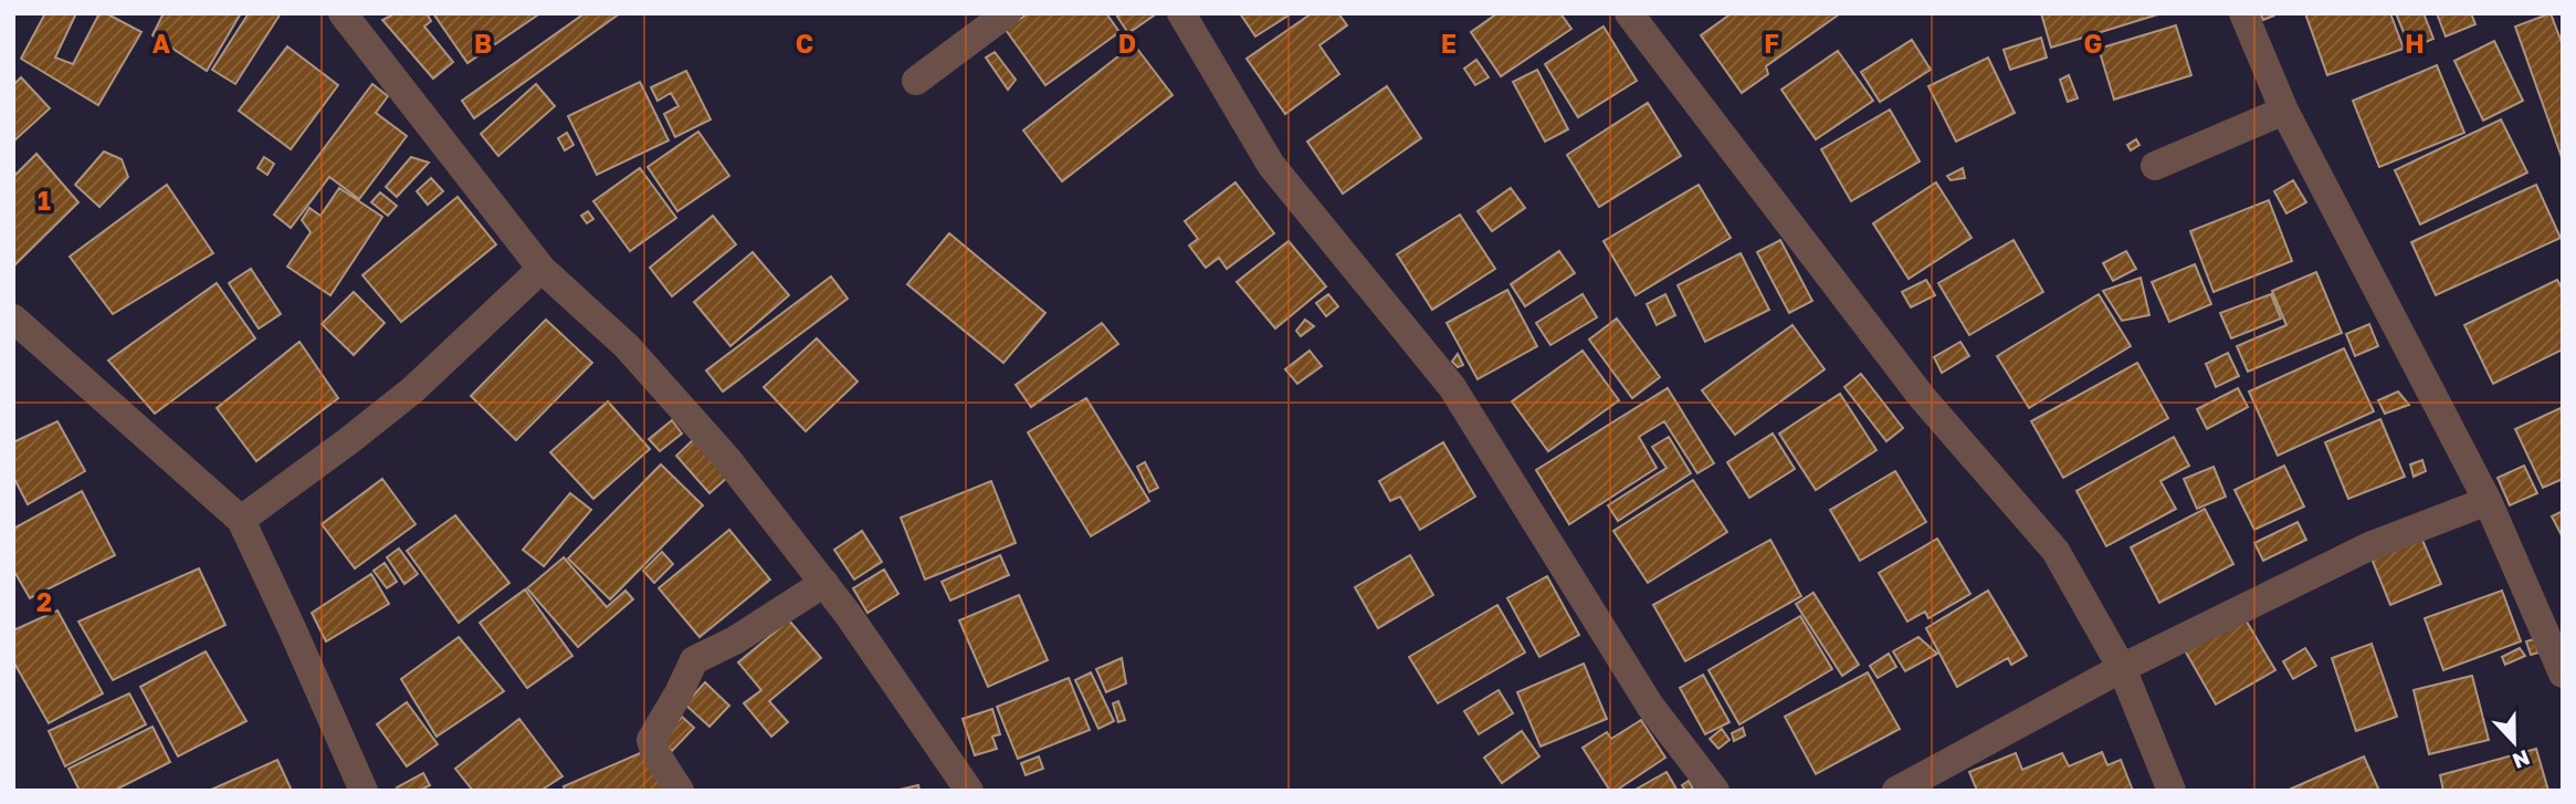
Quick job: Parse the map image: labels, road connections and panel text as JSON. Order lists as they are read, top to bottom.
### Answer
{
  "north": "bottom",
  "grid": {
    "columns": [
      "A",
      "B",
      "C",
      "D",
      "E",
      "F",
      "G",
      "H"
    ],
    "rows": ["1", "2"]
  }
}
